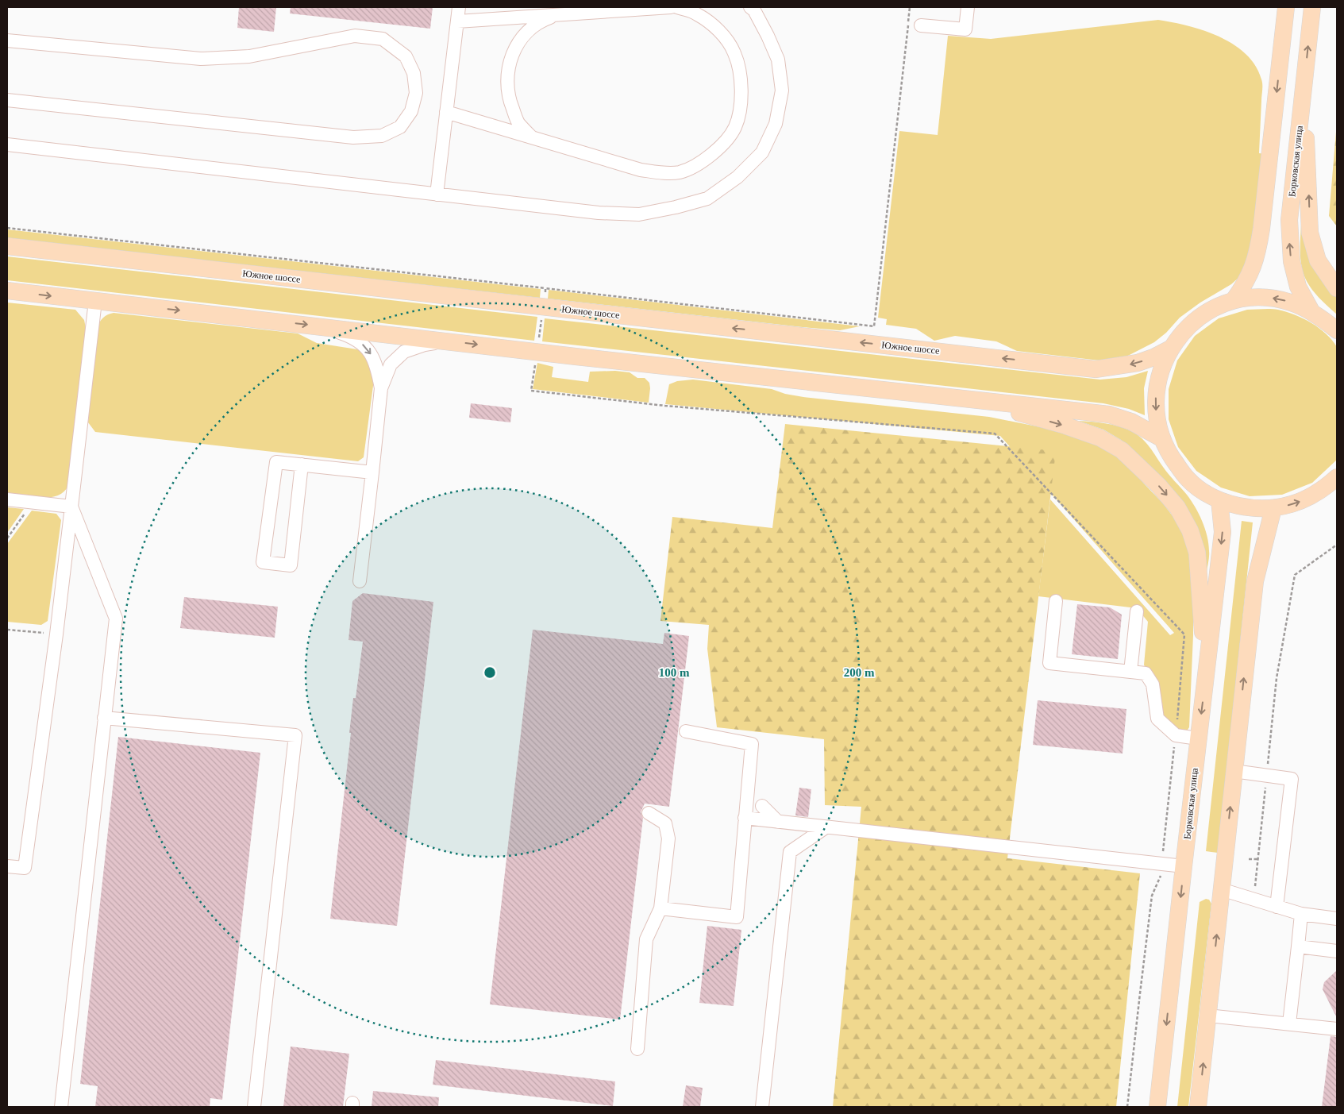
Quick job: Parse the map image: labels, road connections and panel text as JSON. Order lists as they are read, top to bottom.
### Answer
{
  "streets": {
    "main road": ["Борковская улица", "Южное шоссе"]
  },
  "rings": ["100 m", "200 m"]
}
